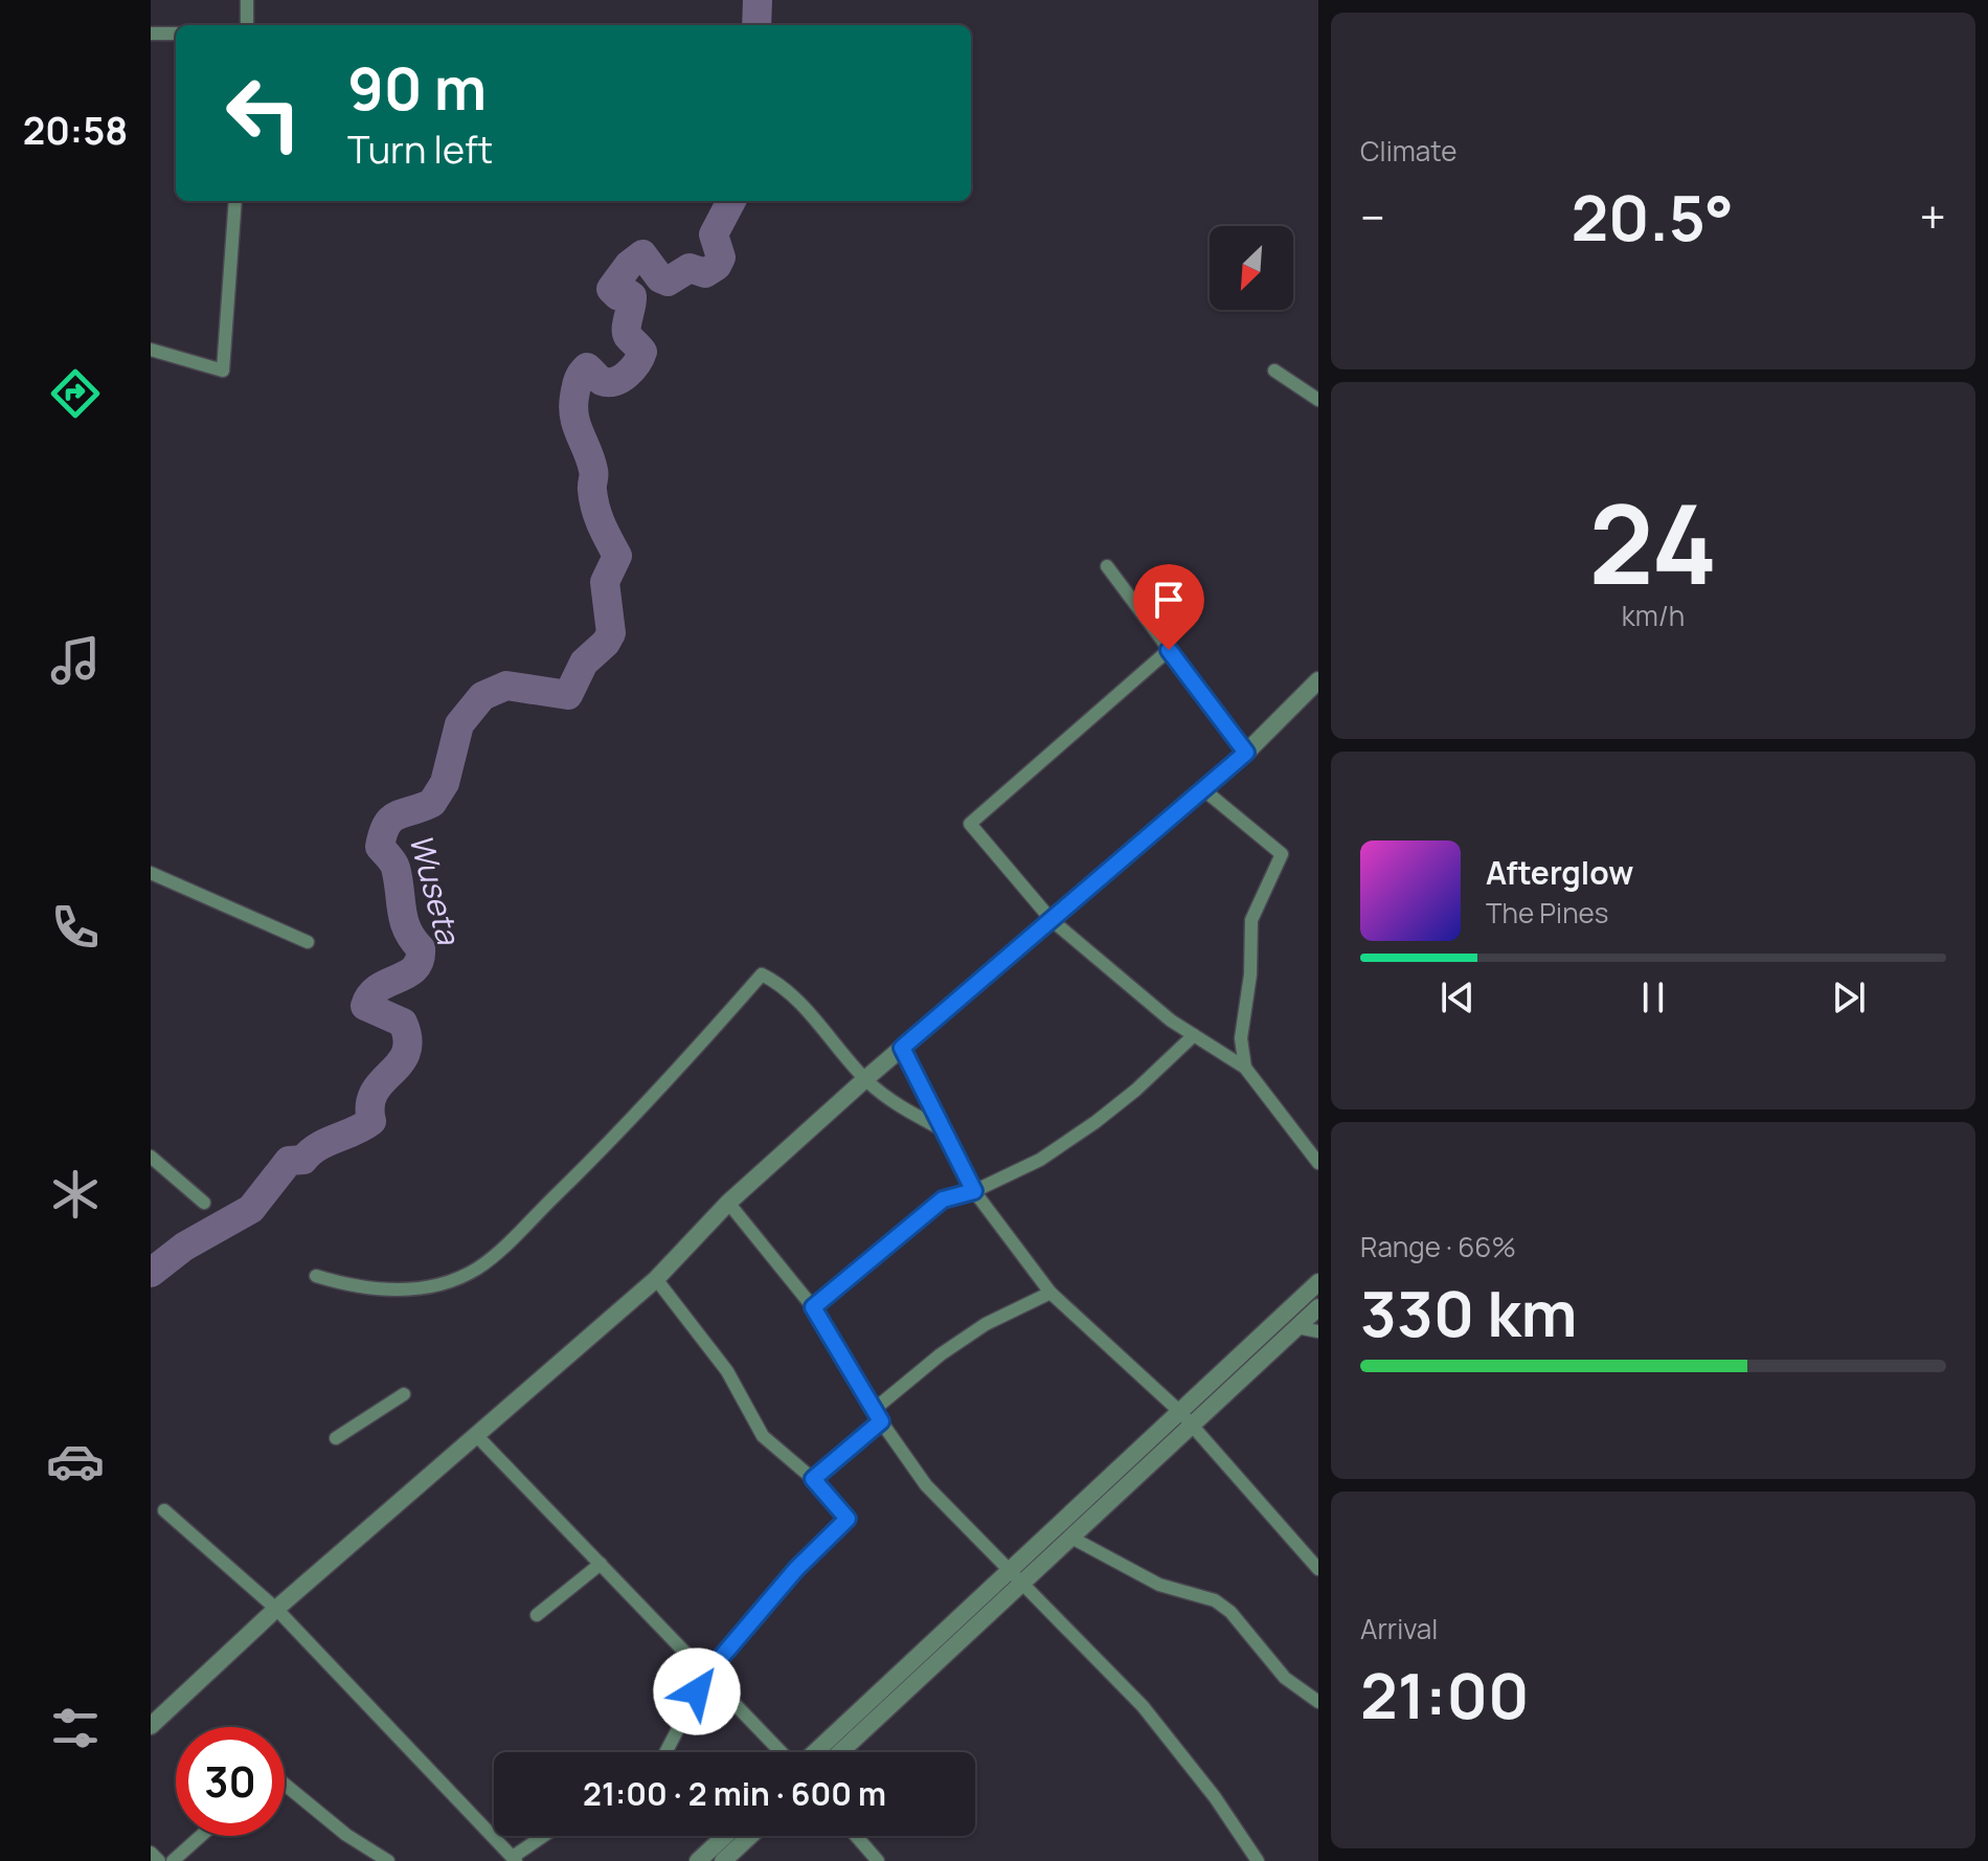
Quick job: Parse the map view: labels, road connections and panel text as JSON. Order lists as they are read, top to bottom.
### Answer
{
  "water": ["Wuseta"],
  "north": "bottom left",
  "page": {
    "tabs": "20:58",
    "tile": [
      "Climate",
      ["24", "km/h"],
      ["Range · 66%", "330 km"],
      ["Arrival", "21:00"]
    ],
    "turn": ["90 m", "Turn left"],
    "heat": ["−", "20.5°", "+"],
    "song": ["Afterglow", "The Pines"],
    "limit": "30",
    "trip": "21:00 · 2 min · 600 m"
  }
}
